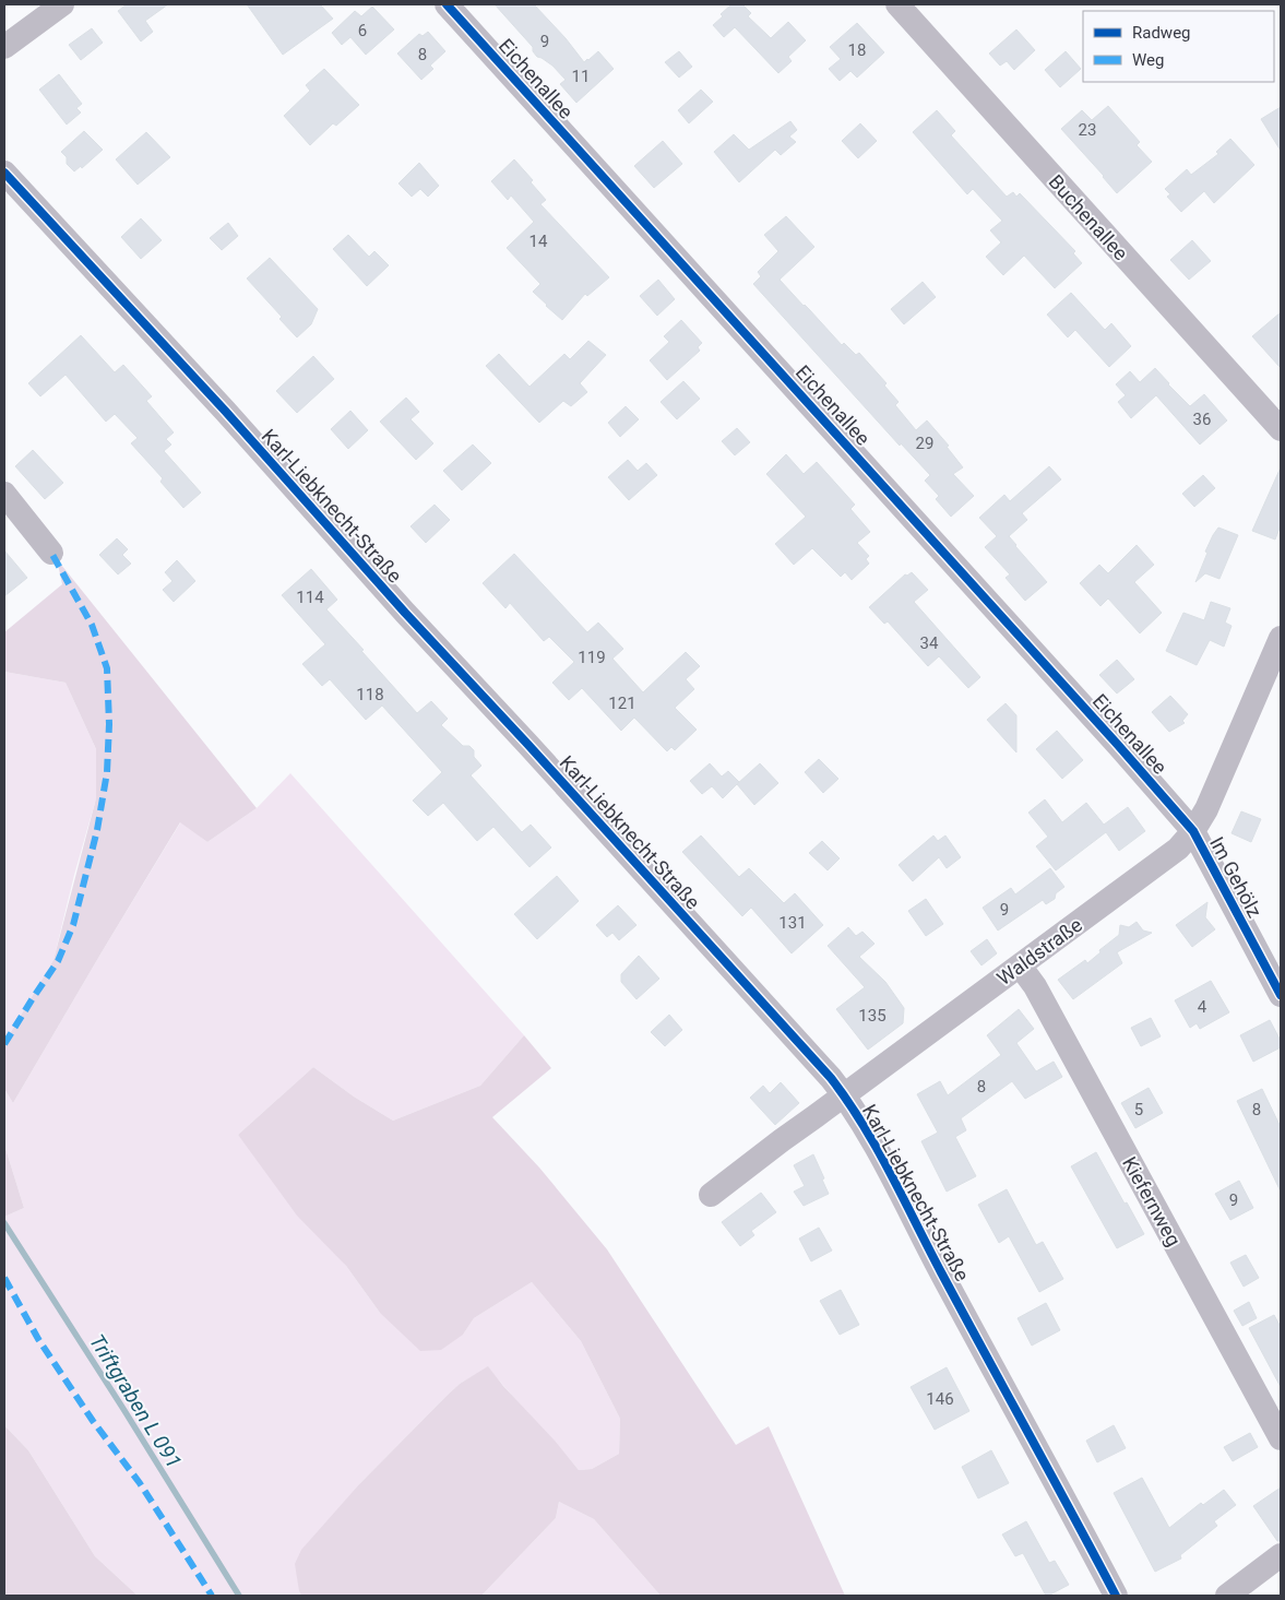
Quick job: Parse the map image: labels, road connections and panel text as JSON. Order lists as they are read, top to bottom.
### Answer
{
  "streets": {
    "street": [
      "Eichenallee",
      "Buchenallee",
      "Karl-Liebknecht-Straße",
      "Im Gehölz",
      "Waldstraße",
      "Kiefernweg"
    ]
  },
  "crossings": [
    ["Eichenallee", "Im Gehölz"],
    ["Eichenallee", "Waldstraße"],
    ["Karl-Liebknecht-Straße", "Waldstraße"],
    ["Im Gehölz", "Waldstraße"],
    ["Waldstraße", "Kiefernweg"]
  ],
  "water": ["Triftgraben L 091"],
  "house_numbers": [
    "6",
    "9",
    "18",
    "8",
    "11",
    "23",
    "14",
    "36",
    "29",
    "114",
    "34",
    "119",
    "118",
    "121",
    "9",
    "131",
    "4",
    "135",
    "8",
    "5",
    "8",
    "9",
    "146"
  ],
  "legend": ["Radweg", "Weg"]
}
